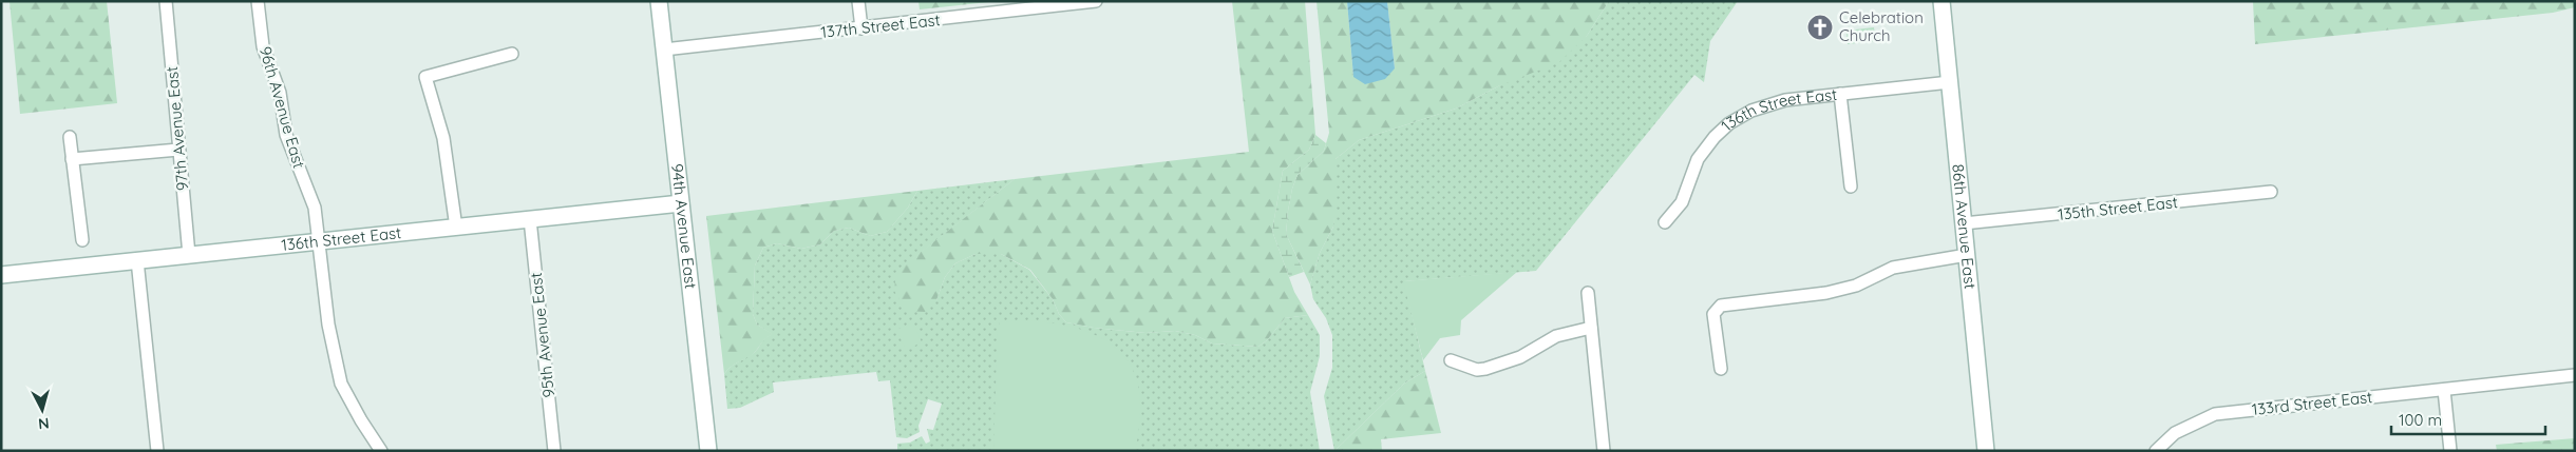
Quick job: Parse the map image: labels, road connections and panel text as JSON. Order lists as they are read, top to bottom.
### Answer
{
  "streets": {
    "street": [
      "137th Street East",
      "96th Avenue East",
      "136th Street East",
      "97th Avenue East",
      "135th Street East",
      "94th Avenue East",
      "86th Avenue East",
      "95th Avenue East",
      "133rd Street East"
    ]
  },
  "crossings": [
    ["137th Street East", "94th Avenue East"],
    ["96th Avenue East", "136th Street East"],
    ["136th Street East", "97th Avenue East"],
    ["136th Street East", "94th Avenue East"],
    ["136th Street East", "86th Avenue East"],
    ["136th Street East", "95th Avenue East"],
    ["135th Street East", "86th Avenue East"]
  ],
  "places": {
    "church": ["Celebration Church"]
  },
  "scale_bar": "100 m",
  "north": "bottom"
}
